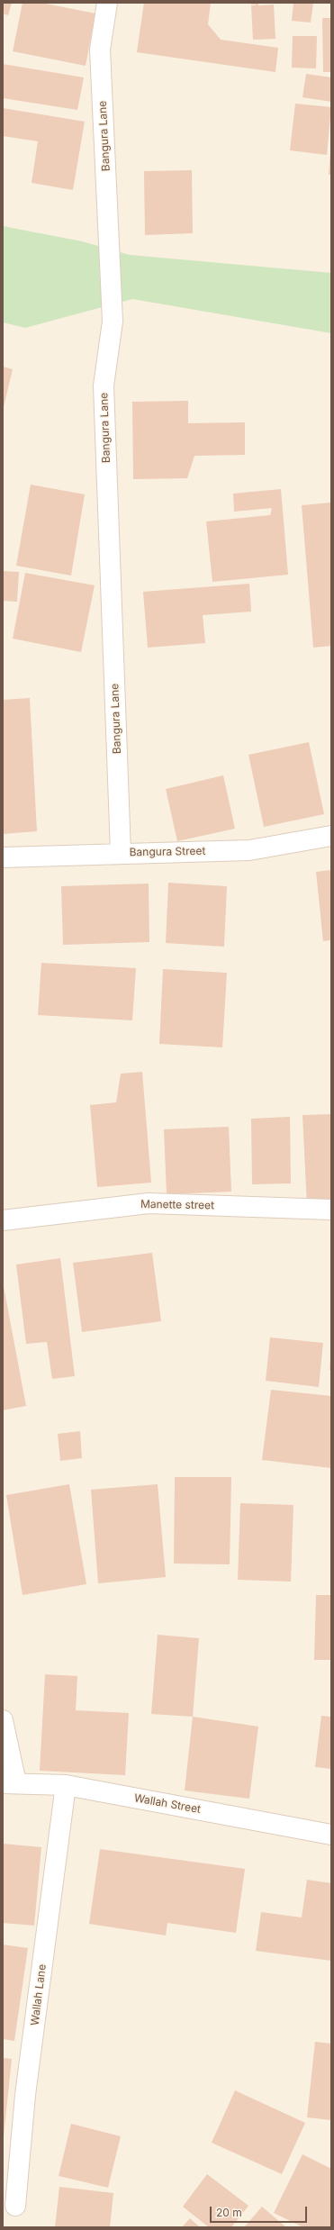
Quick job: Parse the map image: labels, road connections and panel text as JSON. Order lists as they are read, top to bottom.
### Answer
{
  "streets": {
    "street": [
      "Bangura Lane",
      "Bangura Street",
      "Manette street",
      "Wallah Street",
      "Wallah Lane"
    ]
  },
  "crossings": [
    ["Bangura Lane", "Bangura Street"],
    ["Wallah Street", "Wallah Lane"]
  ],
  "scale_bar": "20 m"
}
